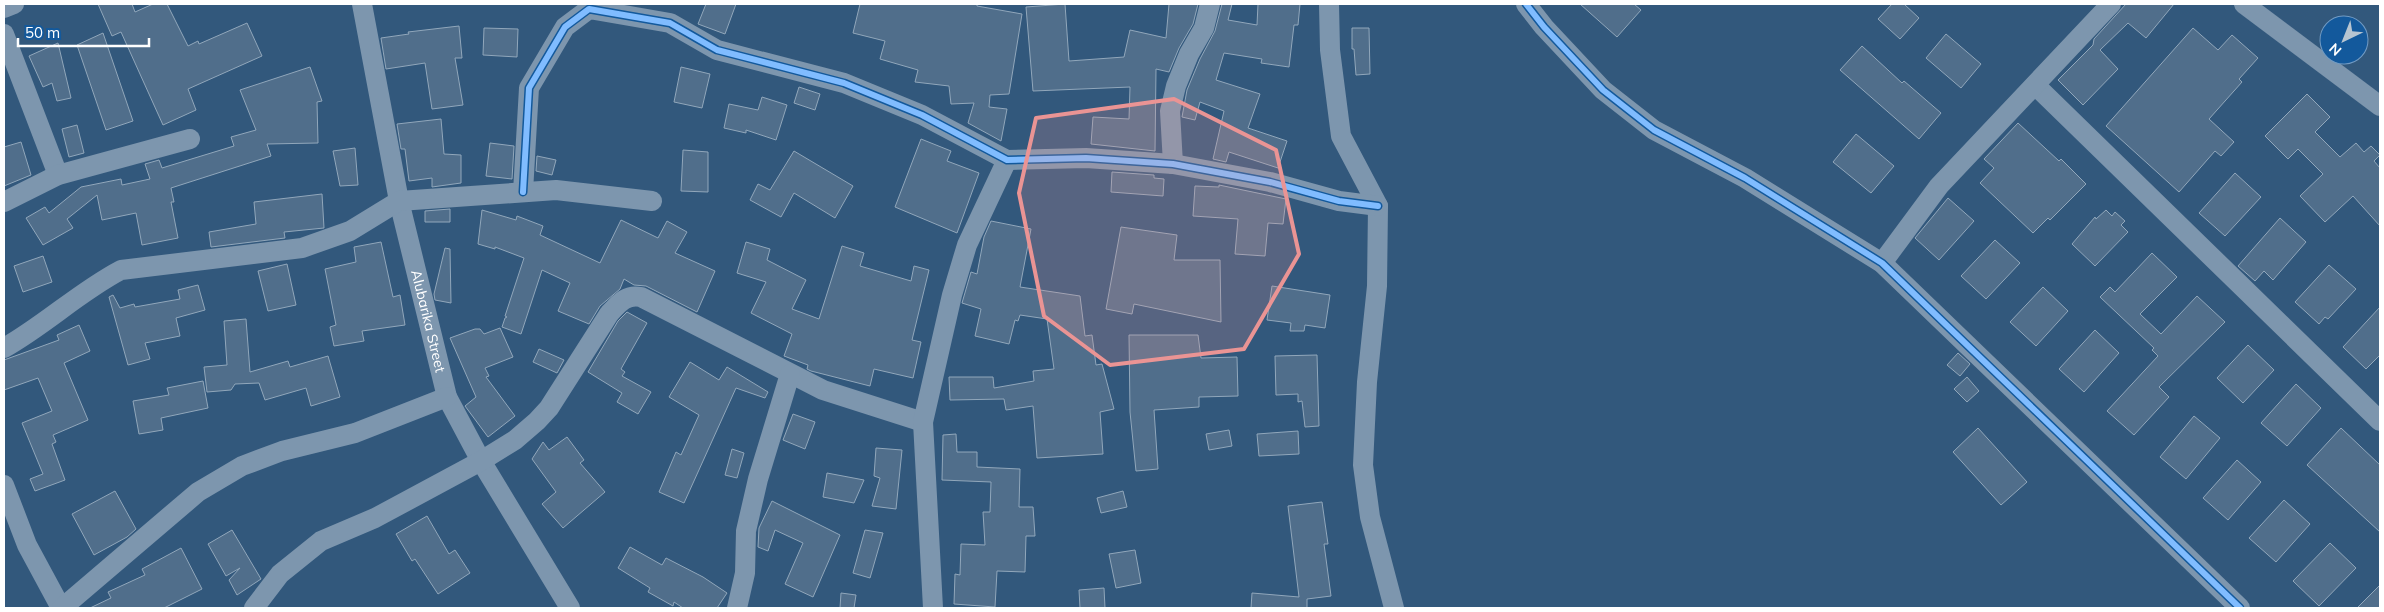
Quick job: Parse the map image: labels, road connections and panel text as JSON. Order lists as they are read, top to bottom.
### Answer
{
  "streets": {
    "street": ["Alubarika Street"]
  },
  "scale_bar": "50 m",
  "north": "bottom left"
}
